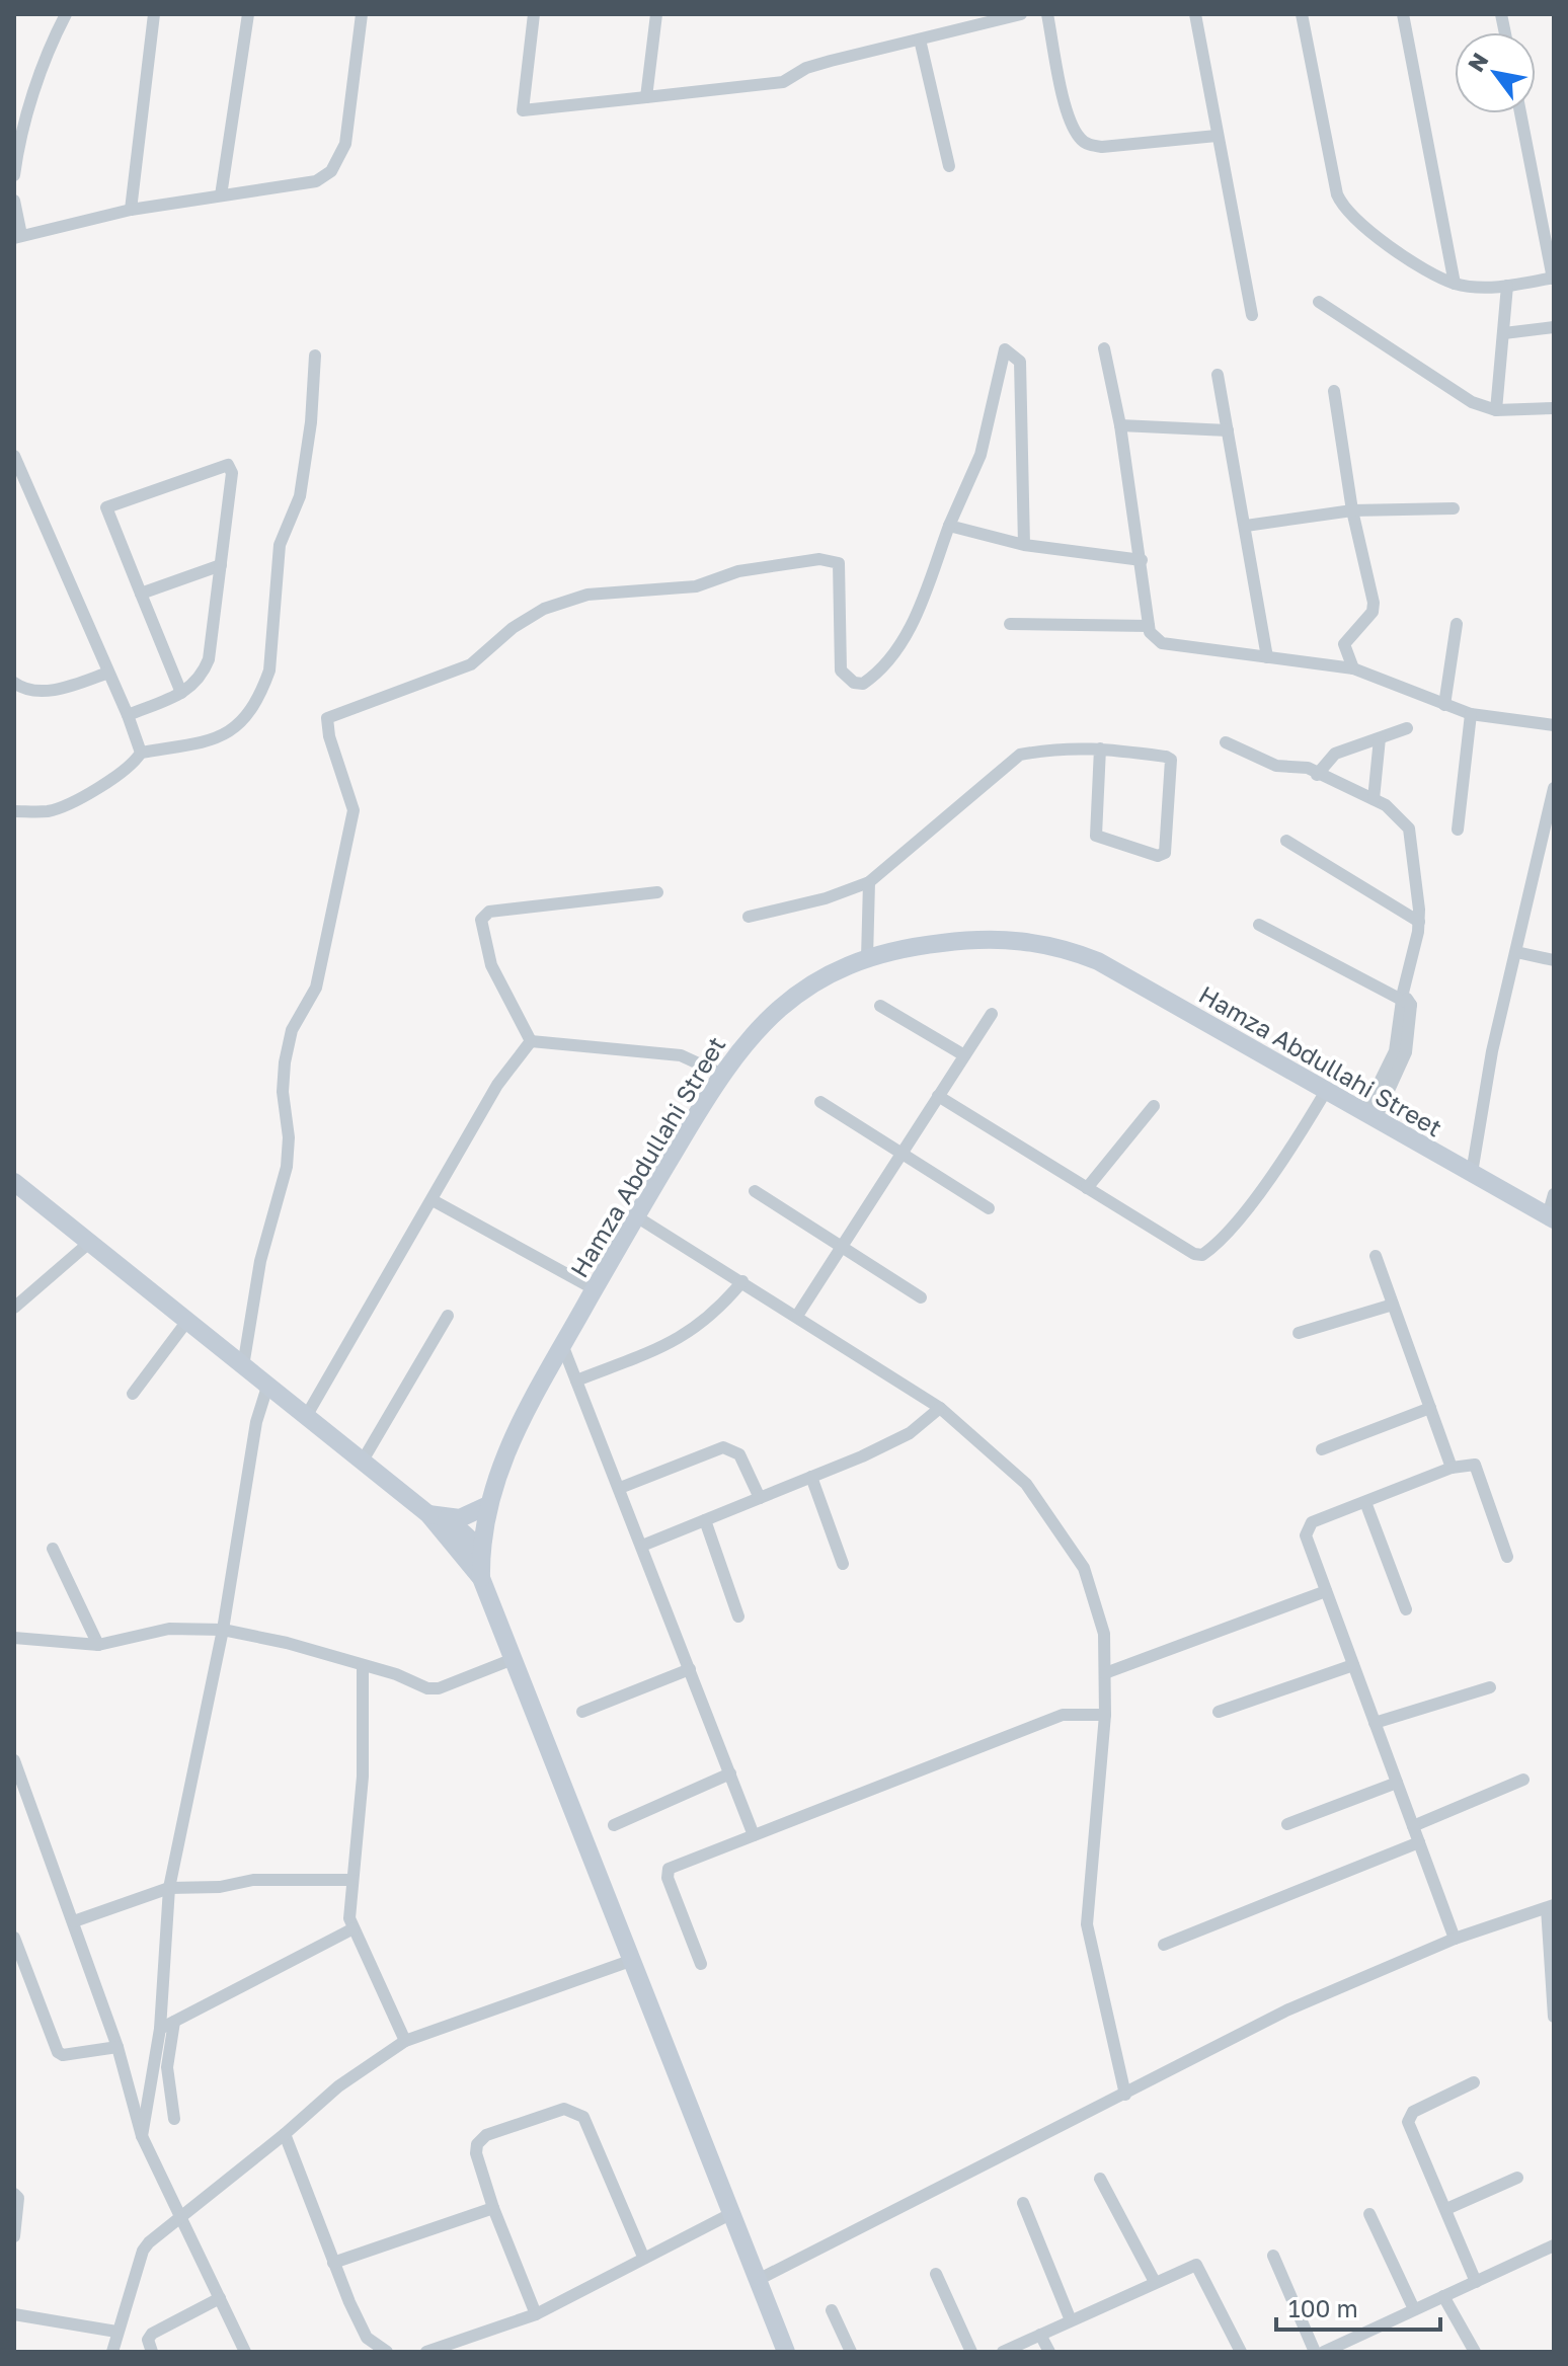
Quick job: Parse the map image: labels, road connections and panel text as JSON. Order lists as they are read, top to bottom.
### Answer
{
  "streets": {
    "main road": ["Hamza Abdullahi Street"]
  },
  "scale_bar": "100 m",
  "north": "top left"
}
